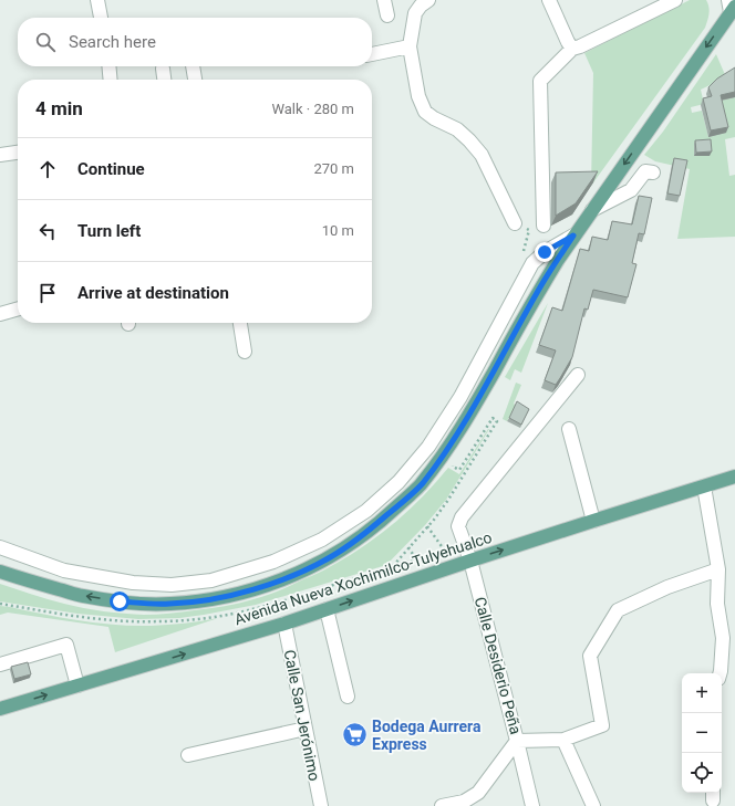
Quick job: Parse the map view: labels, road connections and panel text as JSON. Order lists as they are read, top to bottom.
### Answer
{
  "streets": {
    "main road": ["Avenida Nueva Xochimilco-Tulyehualco"],
    "street": ["Calle Desiderio Peña", "Calle San Jerónimo"]
  },
  "crossings": [
    ["Avenida Nueva Xochimilco-Tulyehualco", "Calle Desiderio Peña"],
    ["Avenida Nueva Xochimilco-Tulyehualco", "Calle San Jerónimo"]
  ],
  "one_way": ["Avenida Nueva Xochimilco-Tulyehualco"],
  "places": {
    "supermarket": ["Bodega Aurrera Express"]
  },
  "page": {
    "search": "Search here",
    "heading": ["4 min", "Walk · 280 m"],
    "list": [
      ["Continue", "270 m"],
      ["Turn left", "10 m"],
      "Arrive at destination"
    ],
    "map_buttons": ["+", "−"]
  }
}
